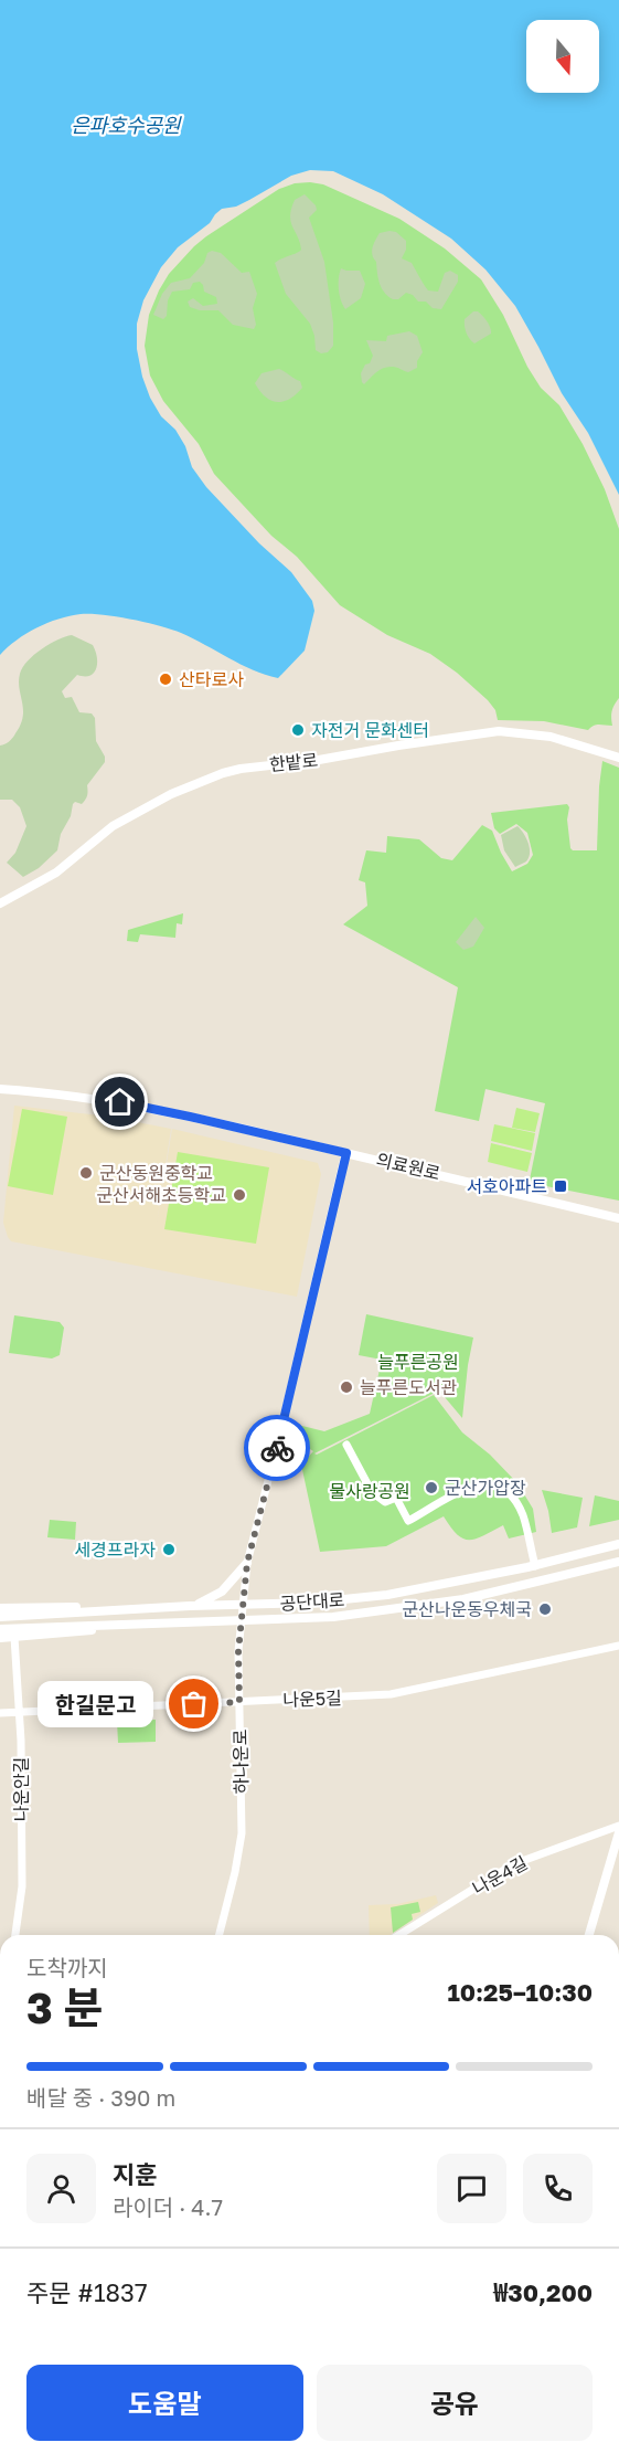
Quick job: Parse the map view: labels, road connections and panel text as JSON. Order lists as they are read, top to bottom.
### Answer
{
  "streets": {
    "street": [
      "한밭로",
      "의료원로",
      "공단대로",
      "나운5길",
      "하나운로",
      "나운안길",
      "나운4길"
    ]
  },
  "crossings": [
    ["의료원로", "하나운로"],
    ["공단대로", "하나운로"],
    ["나운5길", "하나운로"],
    ["나운5길", "나운안길"]
  ],
  "water": ["은파호수공원"],
  "parks": ["늘푸른공원", "물사랑공원"],
  "places": {
    "other": [
      "산타로사",
      "자전거 문화센터",
      "군산동원중학교",
      "군산서해초등학교",
      "늘푸른도서관",
      "군산가압장",
      "세경프라자",
      "군산나운동우체국",
      "한길문고"
    ],
    "transit": ["서호아파트"]
  },
  "north": "bottom",
  "page": {
    "bubble": "한길문고",
    "heading": ["3 분", "도착까지", "10:25–10:30"],
    "panel": [
      "지훈",
      "라이더 · 4.7",
      "주문 #1837",
      "₩30,200"
    ],
    "bar": "배달 중 · 390 m",
    "buttons": ["도움말", "공유"]
  }
}
